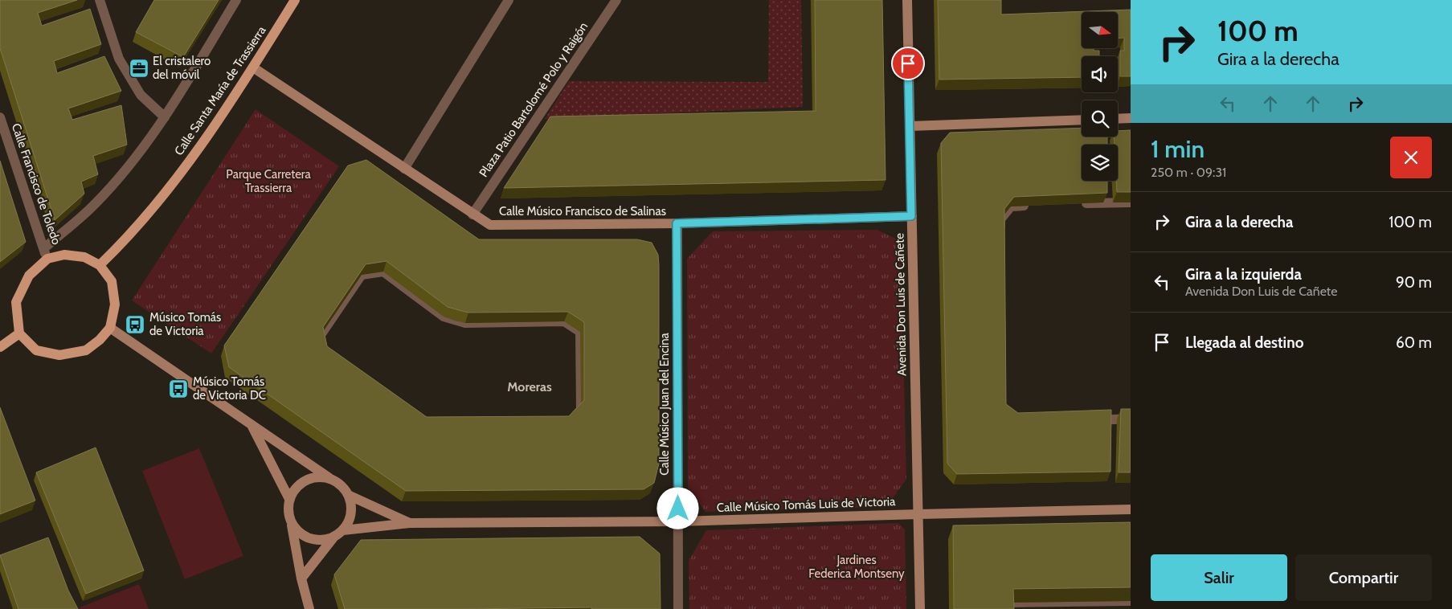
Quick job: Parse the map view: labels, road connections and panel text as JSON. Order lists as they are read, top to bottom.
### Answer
{
  "streets": {
    "main road": ["Calle Santa María de Trassierra"],
    "street": [
      "Plaza Patio Bartolomé Polo y Raigón",
      "Calle Francisco de Toledo",
      "Calle Músico Francisco de Salinas",
      "Avenida Don Luis de Cañete",
      "Calle Músico Juan del Encina",
      "Calle Músico Tomás Luis de Victoria"
    ]
  },
  "crossings": [
    ["Calle Santa María de Trassierra", "Calle Francisco de Toledo"],
    ["Calle Santa María de Trassierra", "Calle Músico Francisco de Salinas"],
    ["Plaza Patio Bartolomé Polo y Raigón", "Calle Músico Francisco de Salinas"],
    ["Calle Músico Francisco de Salinas", "Avenida Don Luis de Cañete"],
    ["Calle Músico Francisco de Salinas", "Calle Músico Juan del Encina"],
    ["Avenida Don Luis de Cañete", "Calle Músico Tomás Luis de Victoria"],
    ["Calle Músico Juan del Encina", "Calle Músico Tomás Luis de Victoria"]
  ],
  "districts": ["Moreras"],
  "parks": ["Parque Carretera Trassierra", "Jardines Federica Montseny"],
  "places": {
    "office": ["El cristalero del móvil"],
    "bus stop": ["Músico Tomás de Victoria", "Músico Tomás de Victoria DC"]
  },
  "north": "right",
  "page": {
    "turn": ["100 m", "Gira a la derecha"],
    "heading": ["1 min", "250 m · 09:31"],
    "list": [
      {
        "name": "Gira a la derecha",
        "value": "100 m"
      },
      {
        "name": "Gira a la izquierda",
        "note": "Avenida Don Luis de Cañete",
        "value": "90 m"
      },
      {
        "name": "Llegada al destino",
        "value": "60 m"
      }
    ],
    "buttons": ["Salir", "Compartir"]
  }
}
